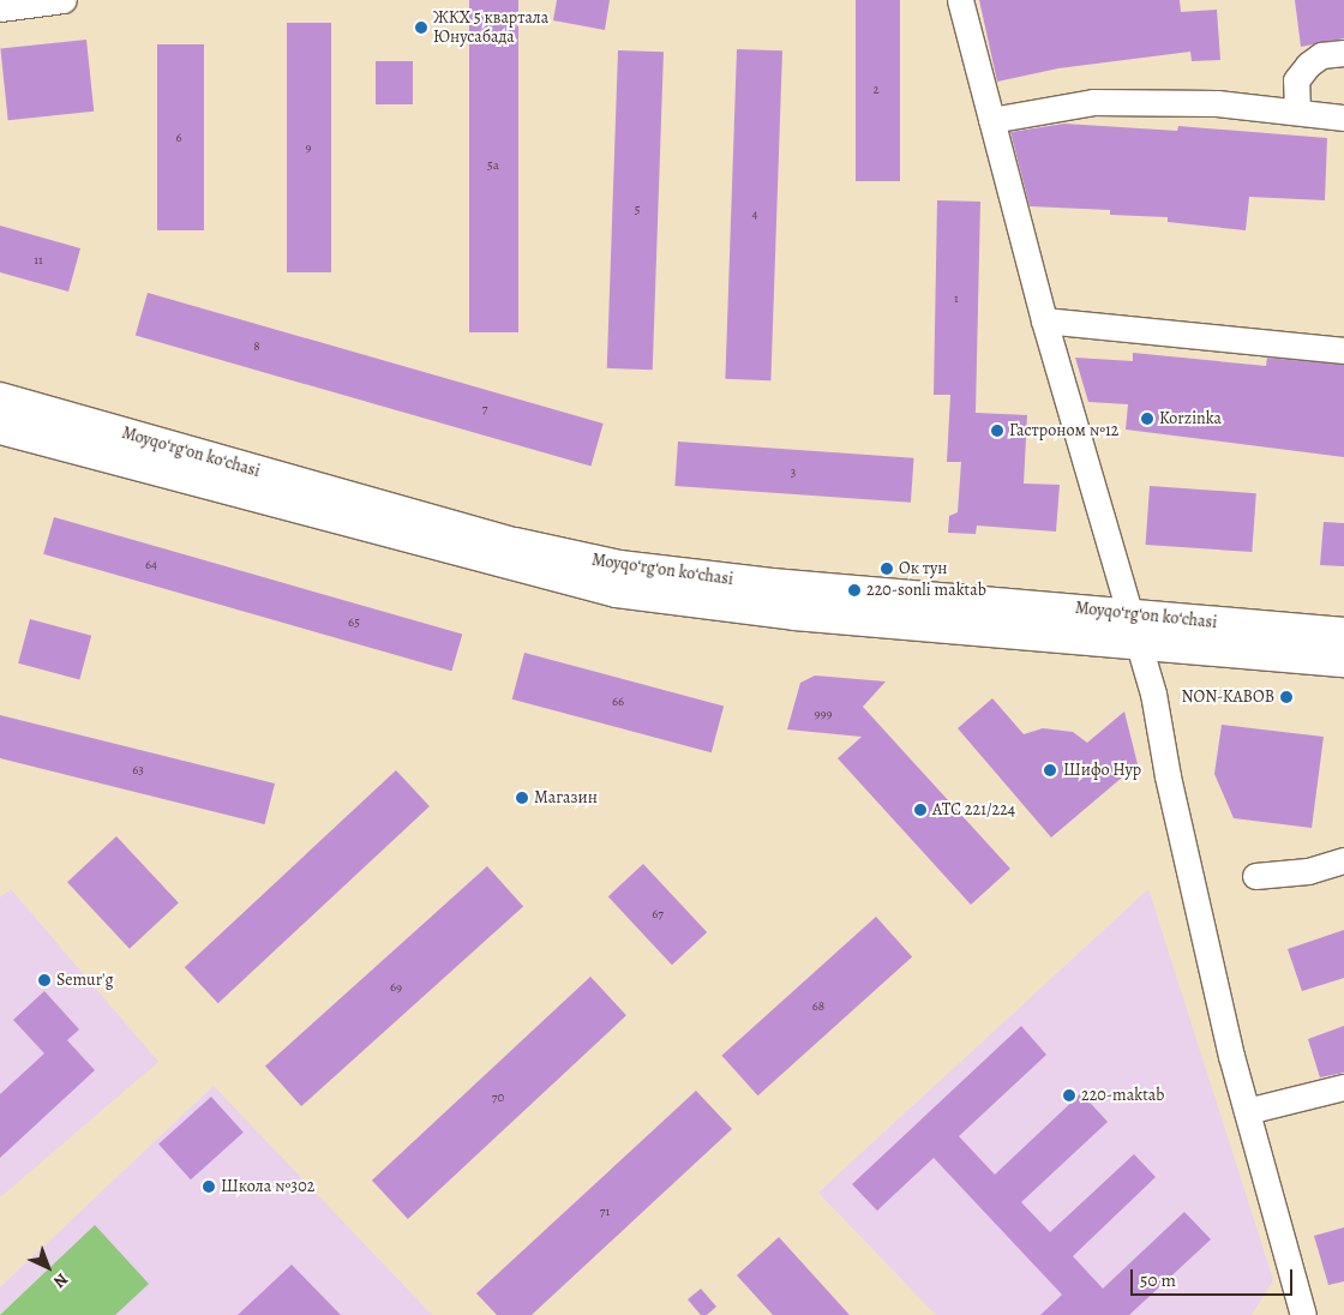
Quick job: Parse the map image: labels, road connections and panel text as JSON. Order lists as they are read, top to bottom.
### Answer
{
  "streets": {
    "main road": ["Moyqoʻrgʻon koʻchasi"]
  },
  "places": [
    "ЖКХ 5 квартала Юнусабада",
    "Korzinka",
    "Гастроном №12",
    "Ок тун",
    "220-sonli maktab",
    "NON-KABOB",
    "Шифо Нур",
    "Магазин",
    "АТС 221/224",
    "Semur'g",
    "220-maktab",
    "Школа №302"
  ],
  "house_numbers": [
    "2",
    "6",
    "9",
    "5а",
    "5",
    "4",
    "11",
    "1",
    "8",
    "7",
    "3",
    "64",
    "65",
    "66",
    "999",
    "63",
    "67",
    "69",
    "68",
    "70",
    "71"
  ],
  "scale_bar": "50 m",
  "north": "bottom right"
}
